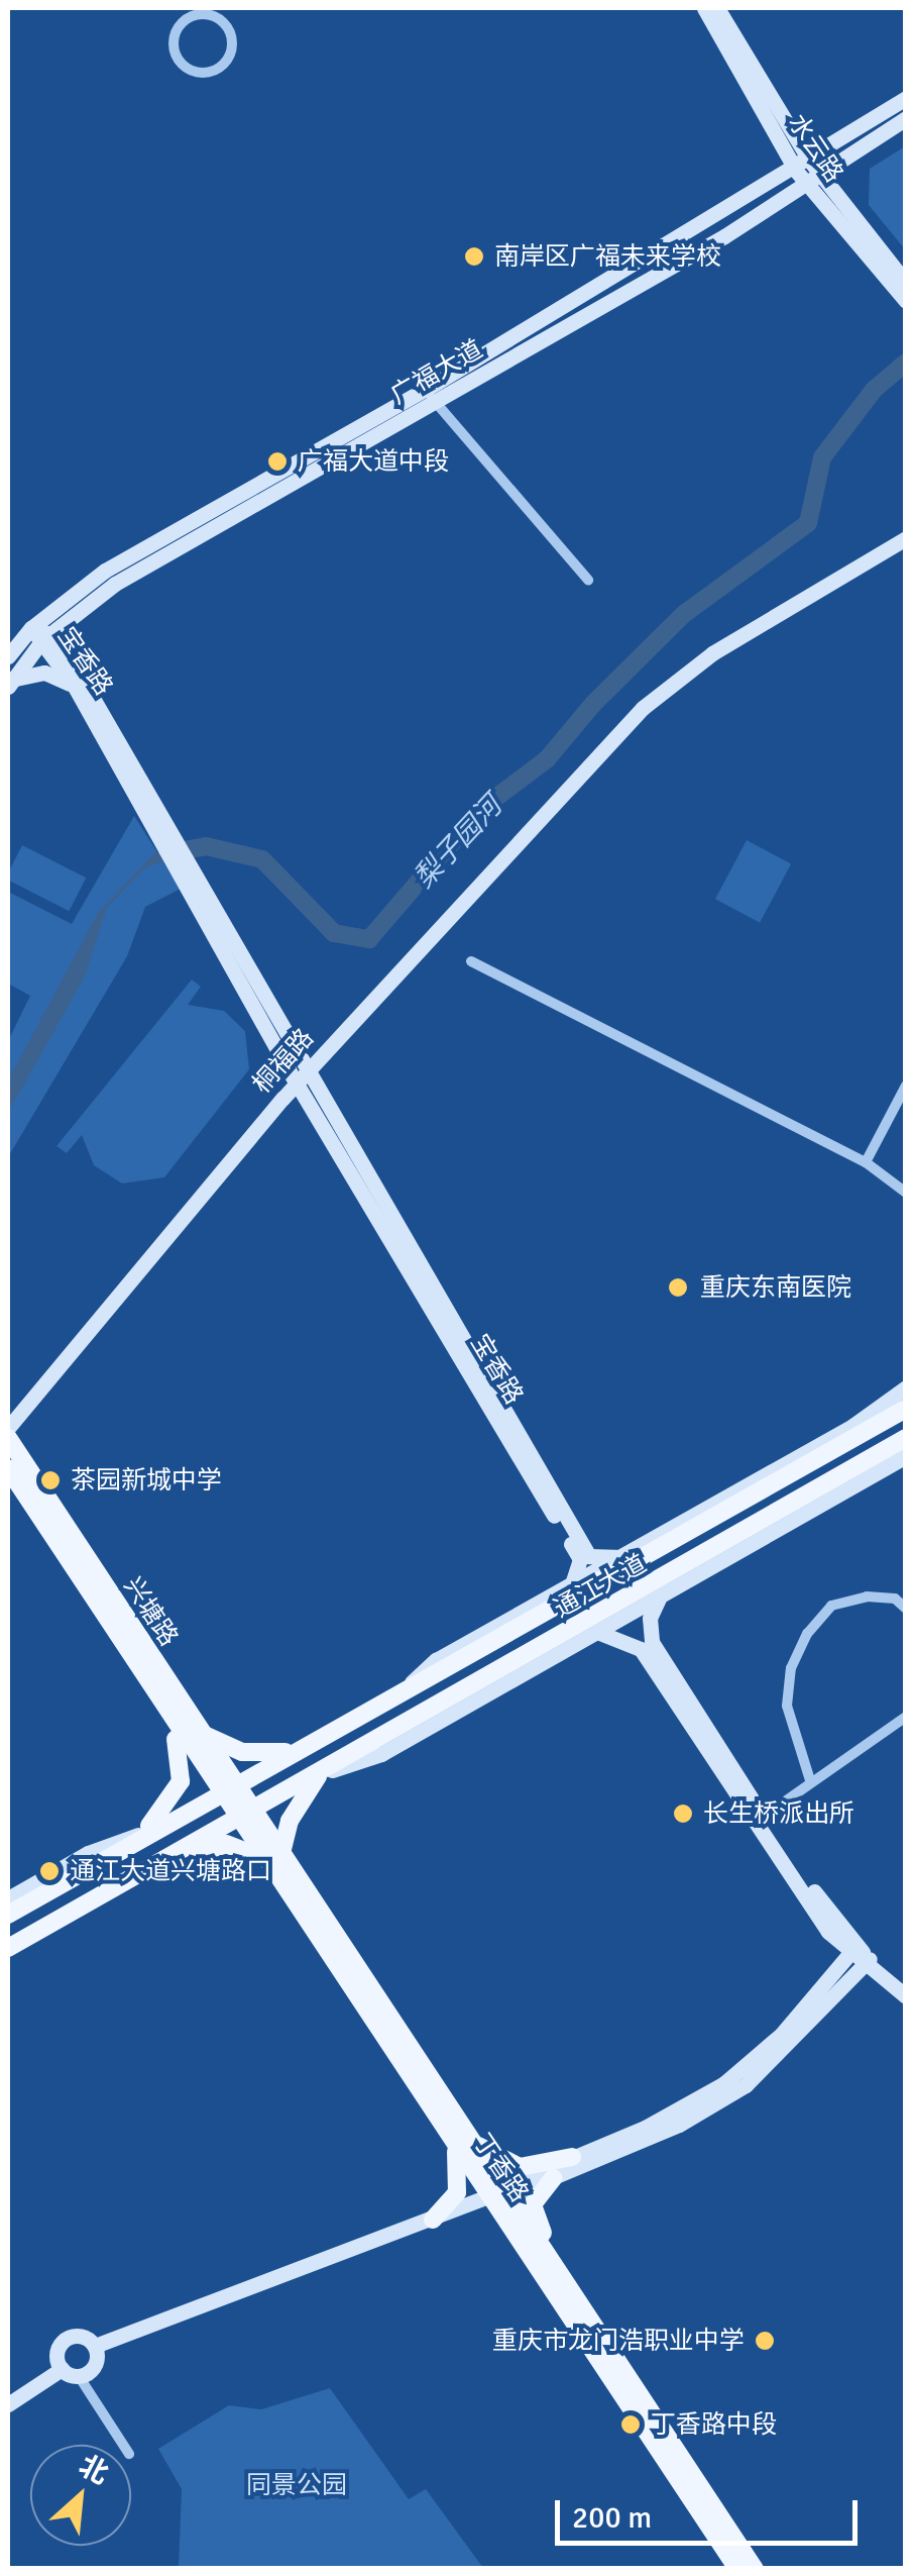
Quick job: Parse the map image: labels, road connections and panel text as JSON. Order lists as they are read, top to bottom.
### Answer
{
  "streets": {
    "main road": ["通江大道", "兴塘路", "丁香路"],
    "street": [
      "水云路",
      "广福大道",
      "宝香路",
      "桐福路"
    ]
  },
  "crossings": [
    ["水云路", "广福大道"],
    ["广福大道", "宝香路"],
    ["宝香路", "桐福路"],
    ["通江大道", "兴塘路"],
    ["通江大道", "丁香路"],
    ["兴塘路", "丁香路"]
  ],
  "water": ["梨子园河"],
  "parks": ["同景公园"],
  "places": [
    "南岸区广福未来学校",
    "广福大道中段",
    "重庆东南医院",
    "茶园新城中学",
    "长生桥派出所",
    "通江大道兴塘路口",
    "重庆市龙门浩职业中学",
    "丁香路中段"
  ],
  "scale_bar": "200 m",
  "north": "top right"
}
